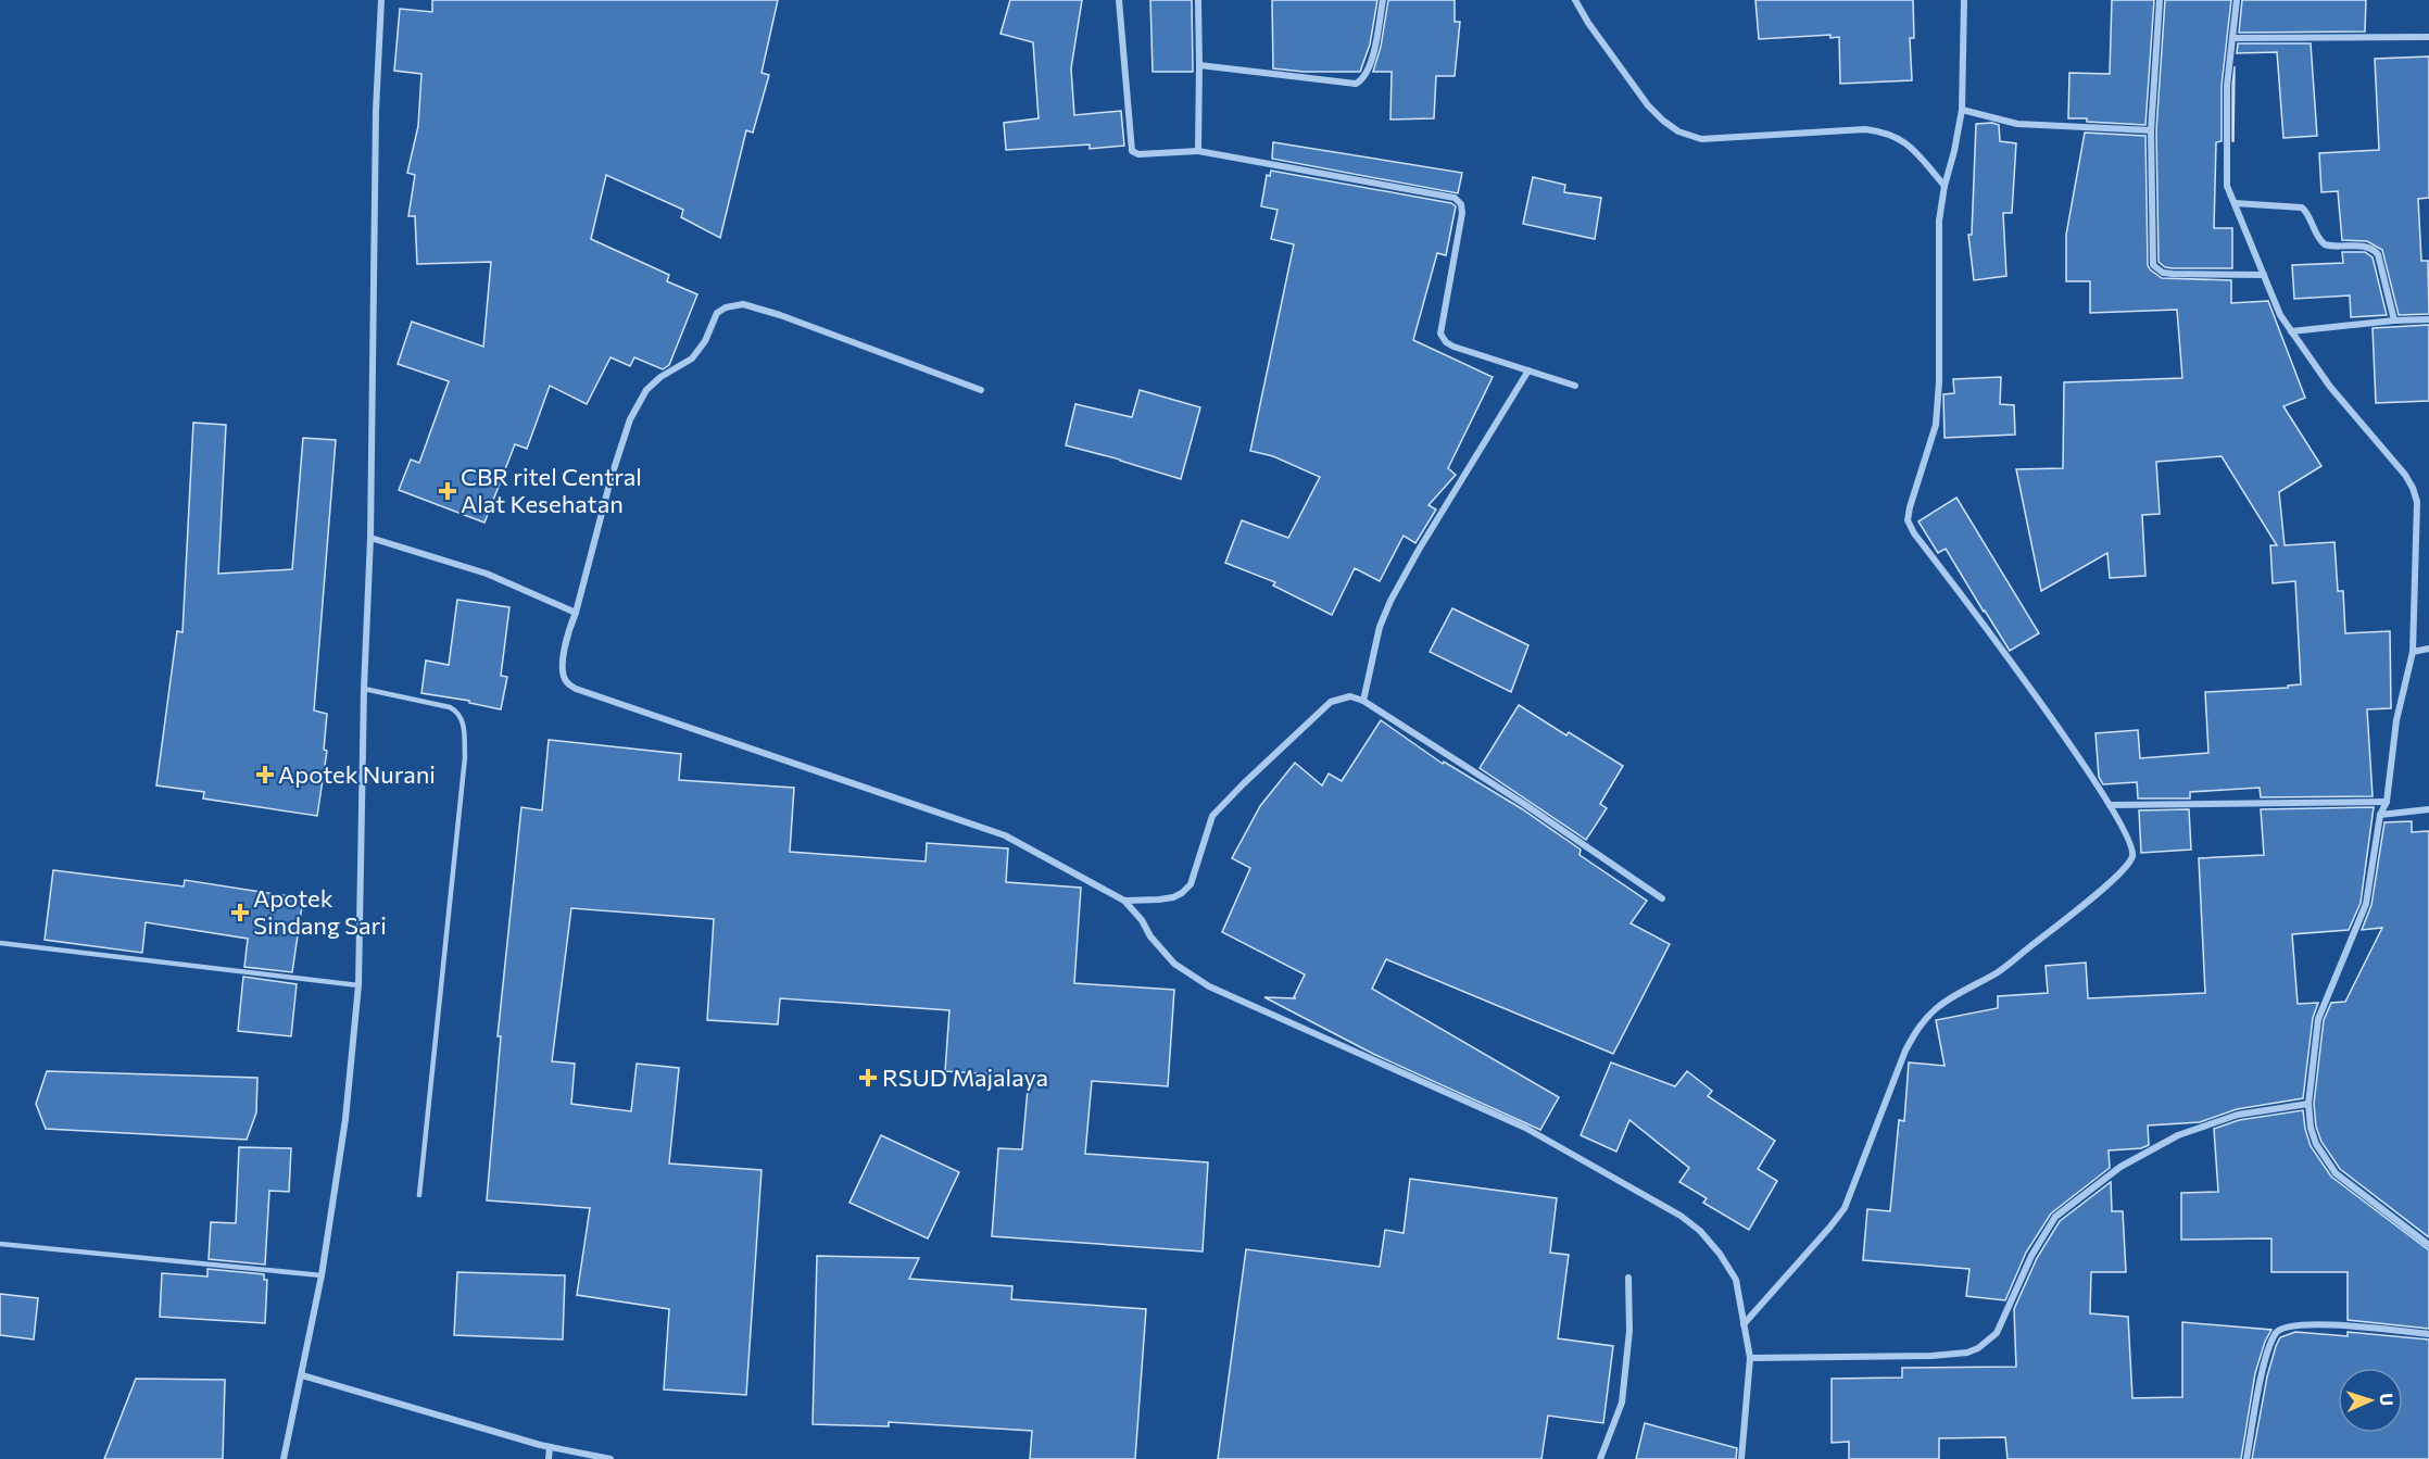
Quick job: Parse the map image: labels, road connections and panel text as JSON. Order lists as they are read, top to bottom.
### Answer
{
  "places": {
    "health": [
      "CBR ritel Central Alat Kesehatan",
      "Apotek Nurani",
      "Apotek Sindang Sari",
      "RSUD Majalaya"
    ]
  },
  "north": "right"
}
